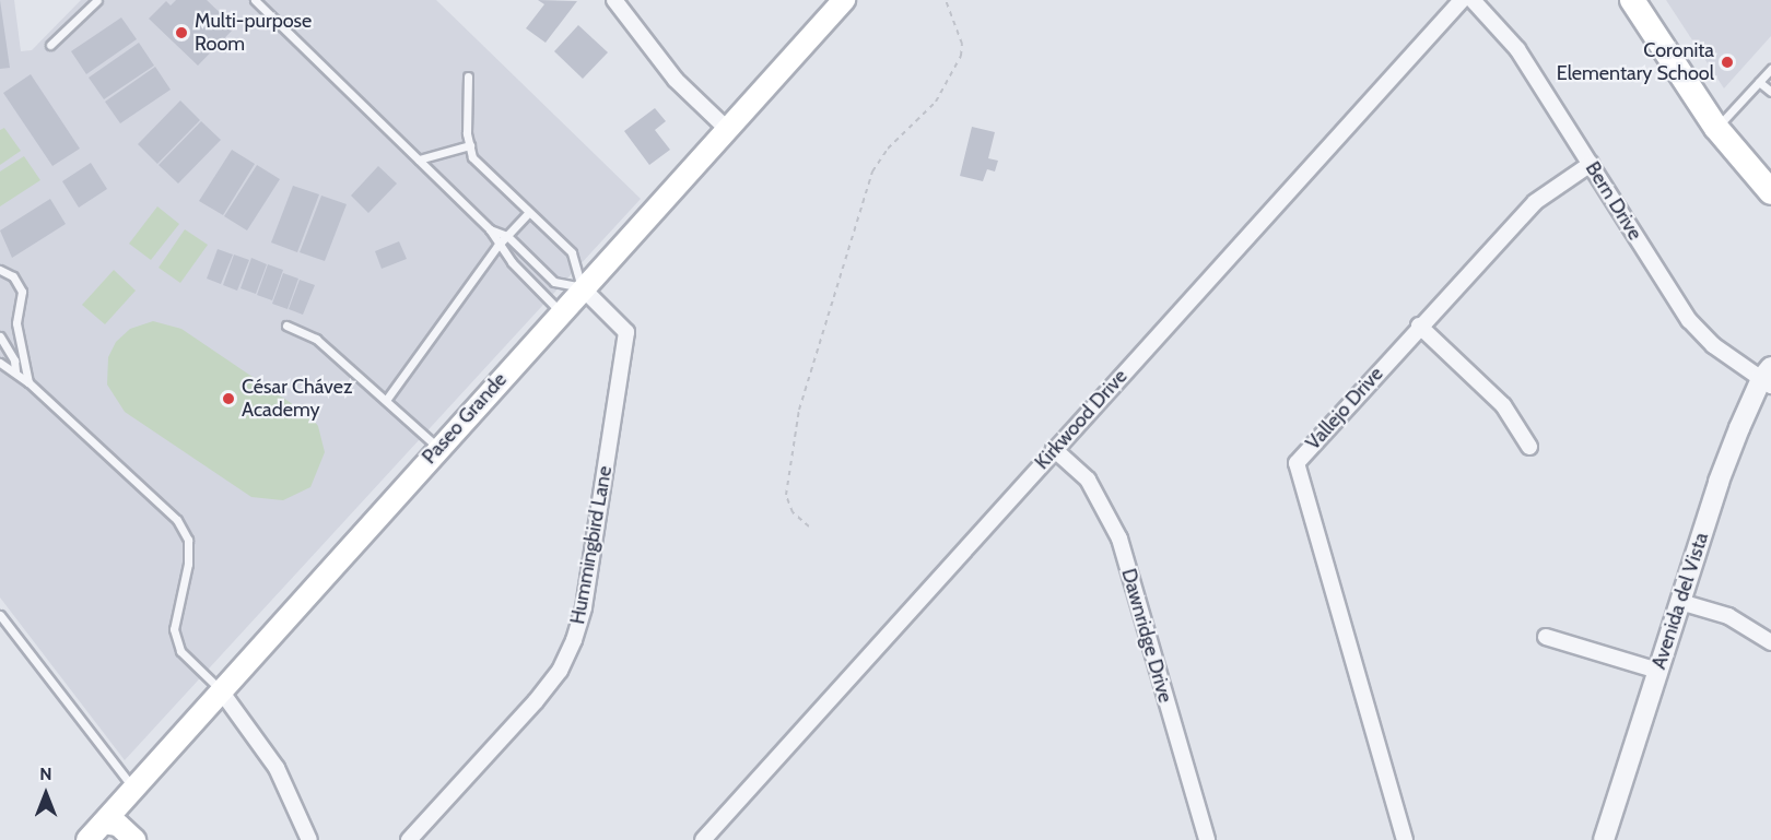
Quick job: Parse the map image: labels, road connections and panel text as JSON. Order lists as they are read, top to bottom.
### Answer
{
  "streets": {
    "main road": ["Paseo Grande"],
    "street": [
      "Bern Drive",
      "Vallejo Drive",
      "Kirkwood Drive",
      "Hummingbird Lane",
      "Avenida del Vista",
      "Dawnridge Drive"
    ]
  },
  "crossings": [
    ["Bern Drive", "Vallejo Drive"],
    ["Bern Drive", "Avenida del Vista"],
    ["Paseo Grande", "Hummingbird Lane"],
    ["Kirkwood Drive", "Dawnridge Drive"]
  ],
  "places": ["Multi-purpose Room", "Coronita Elementary School", "César Chávez Academy"],
  "north": "top"
}
